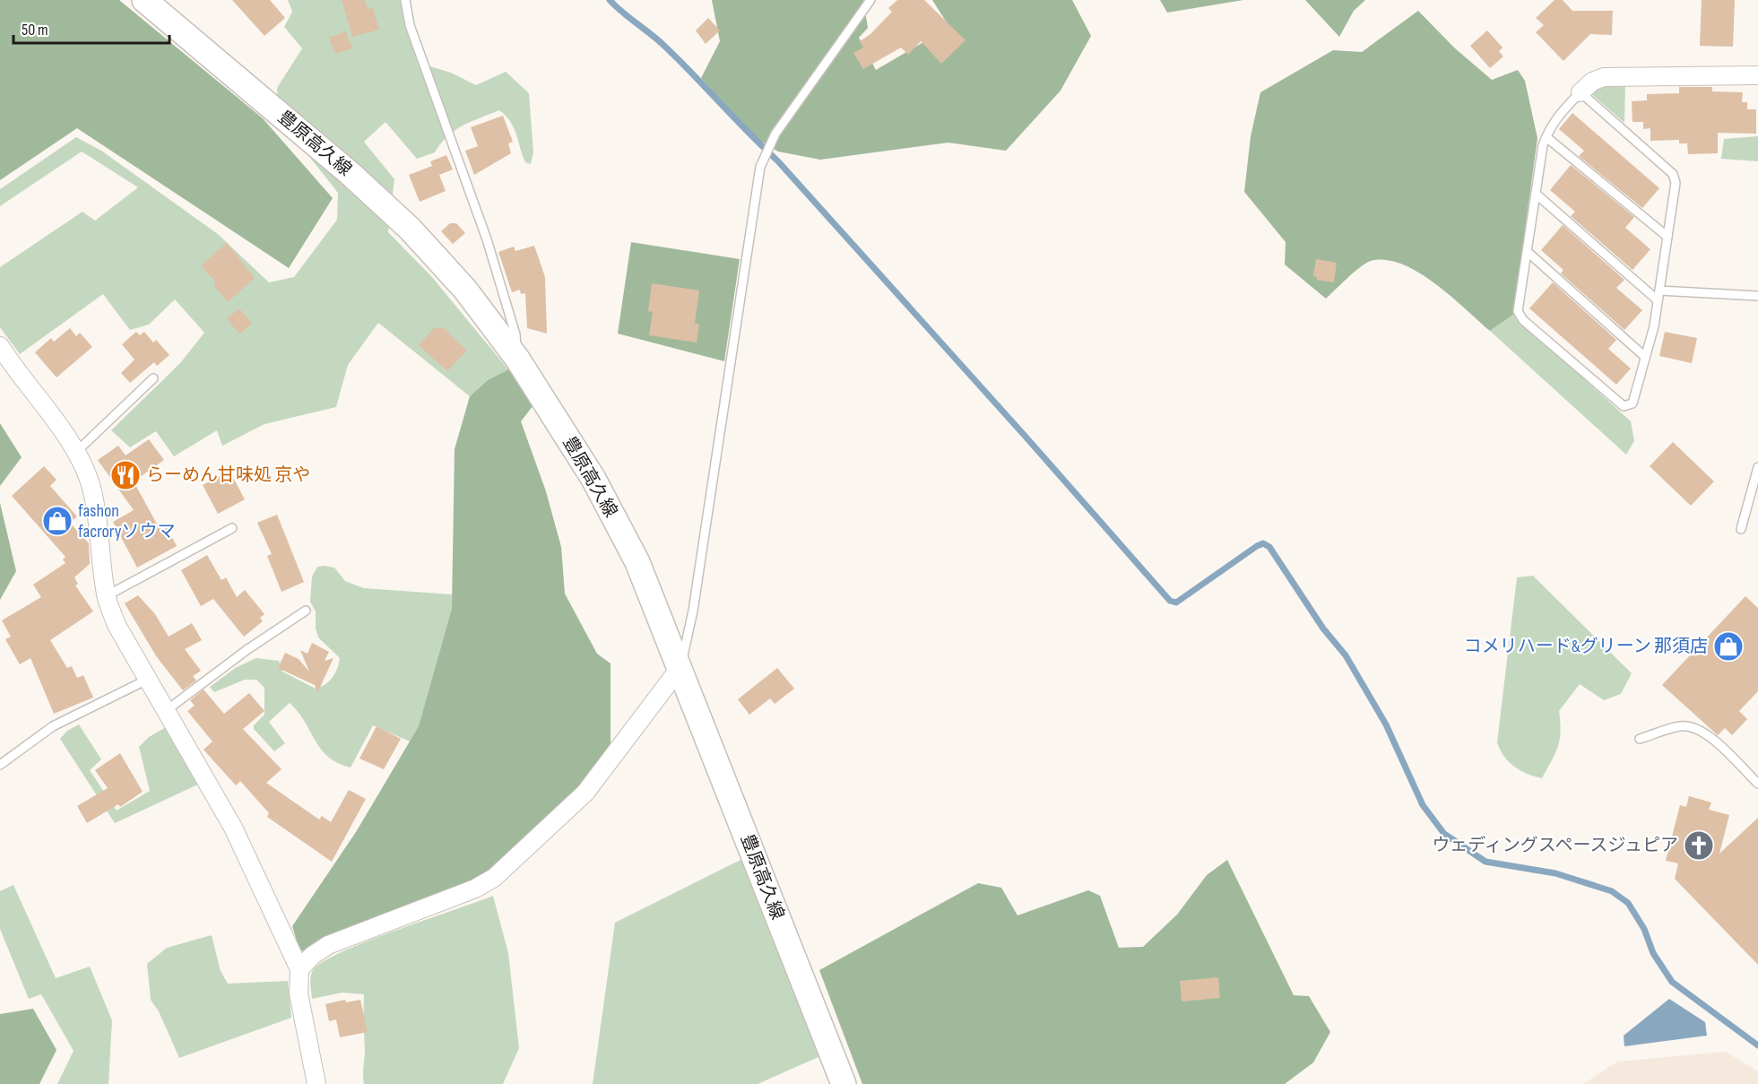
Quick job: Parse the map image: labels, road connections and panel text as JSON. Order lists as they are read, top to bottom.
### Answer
{
  "streets": {
    "main road": ["豊原高久線"]
  },
  "places": {
    "restaurant": ["らーめん甘味処 京や"],
    "shop": ["fashon facroryソウマ", "コメリハード&グリーン 那須店"],
    "church": ["ウェディングスペースジュピア"]
  },
  "scale_bar": "50 m"
}
